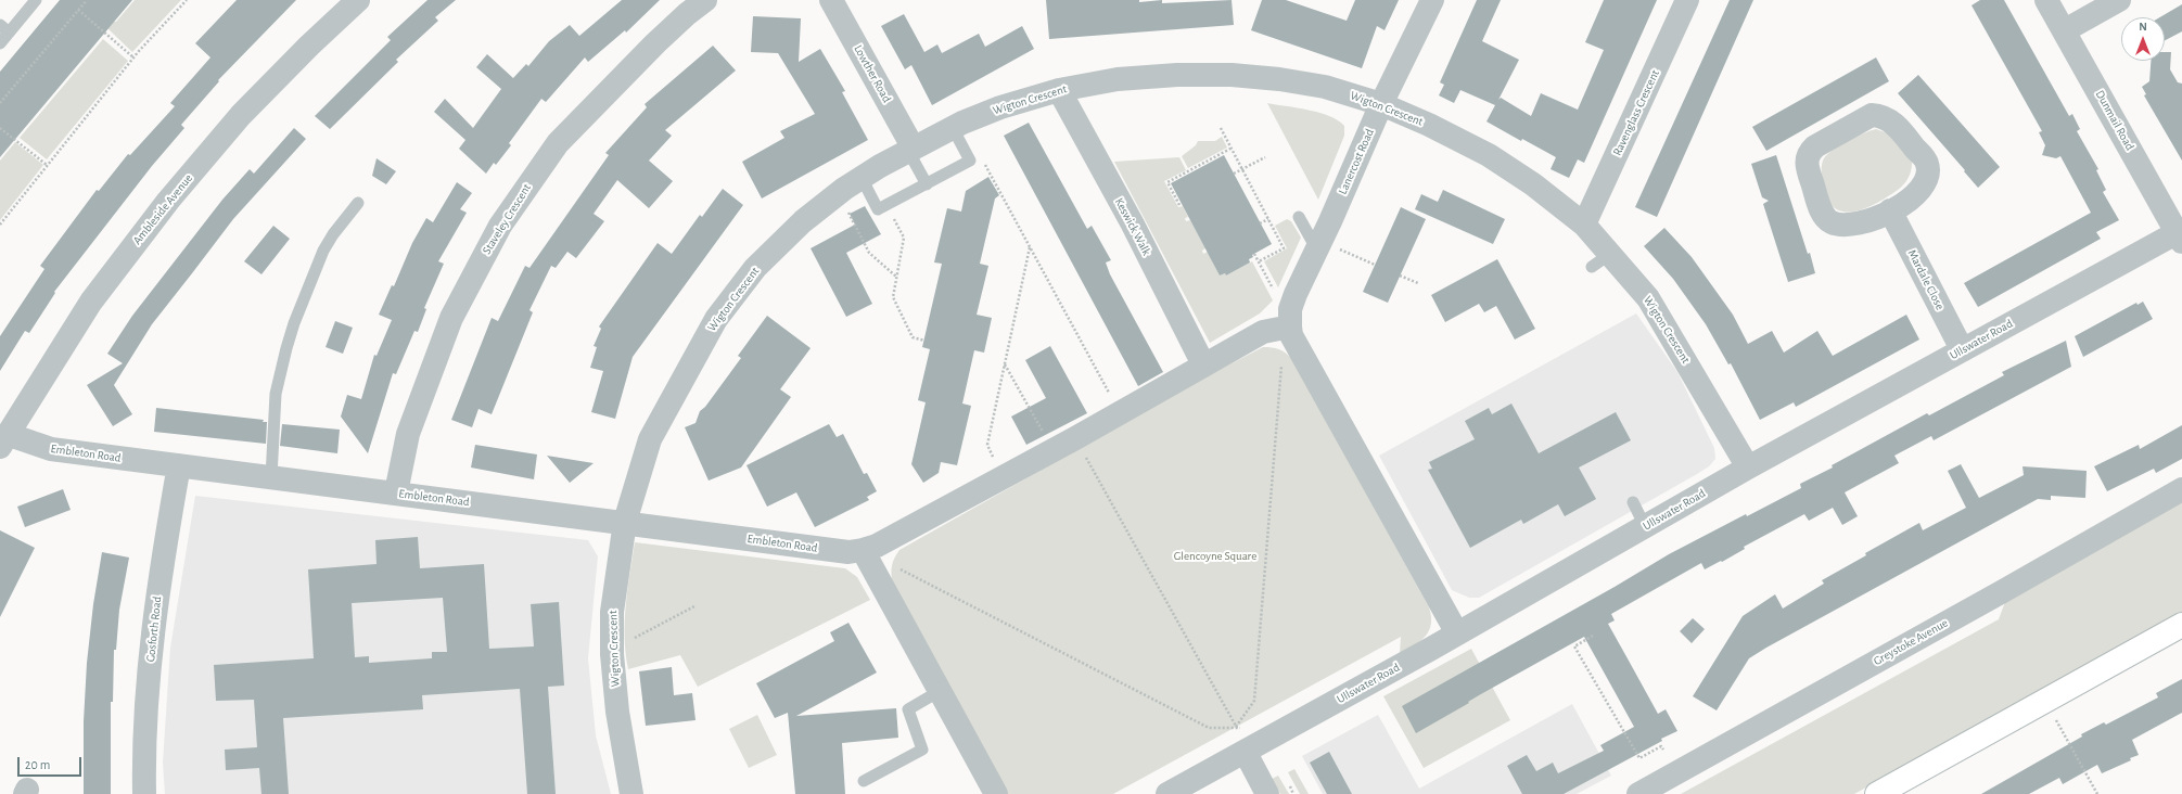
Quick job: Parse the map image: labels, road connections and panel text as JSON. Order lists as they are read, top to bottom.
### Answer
{
  "streets": {
    "street": [
      "Lowther Road",
      "Wigton Crescent",
      "Ravenglass Crescent",
      "Dunmail Road",
      "Lanercost Road",
      "Ambleside Avenue",
      "Staveley Crescent",
      "Keswick Walk",
      "Mardale Close",
      "Ullswater Road",
      "Embleton Road",
      "Gosforth Road",
      "Greystoke Avenue"
    ]
  },
  "crossings": [
    ["Lowther Road", "Wigton Crescent"],
    ["Wigton Crescent", "Ravenglass Crescent"],
    ["Wigton Crescent", "Lanercost Road"],
    ["Wigton Crescent", "Keswick Walk"],
    ["Wigton Crescent", "Ullswater Road"],
    ["Wigton Crescent", "Embleton Road"],
    ["Dunmail Road", "Ullswater Road"],
    ["Ambleside Avenue", "Embleton Road"],
    ["Staveley Crescent", "Embleton Road"],
    ["Mardale Close", "Ullswater Road"],
    ["Embleton Road", "Gosforth Road"]
  ],
  "parks": ["Glencoyne Square"],
  "scale_bar": "20 m",
  "north": "top"
}
